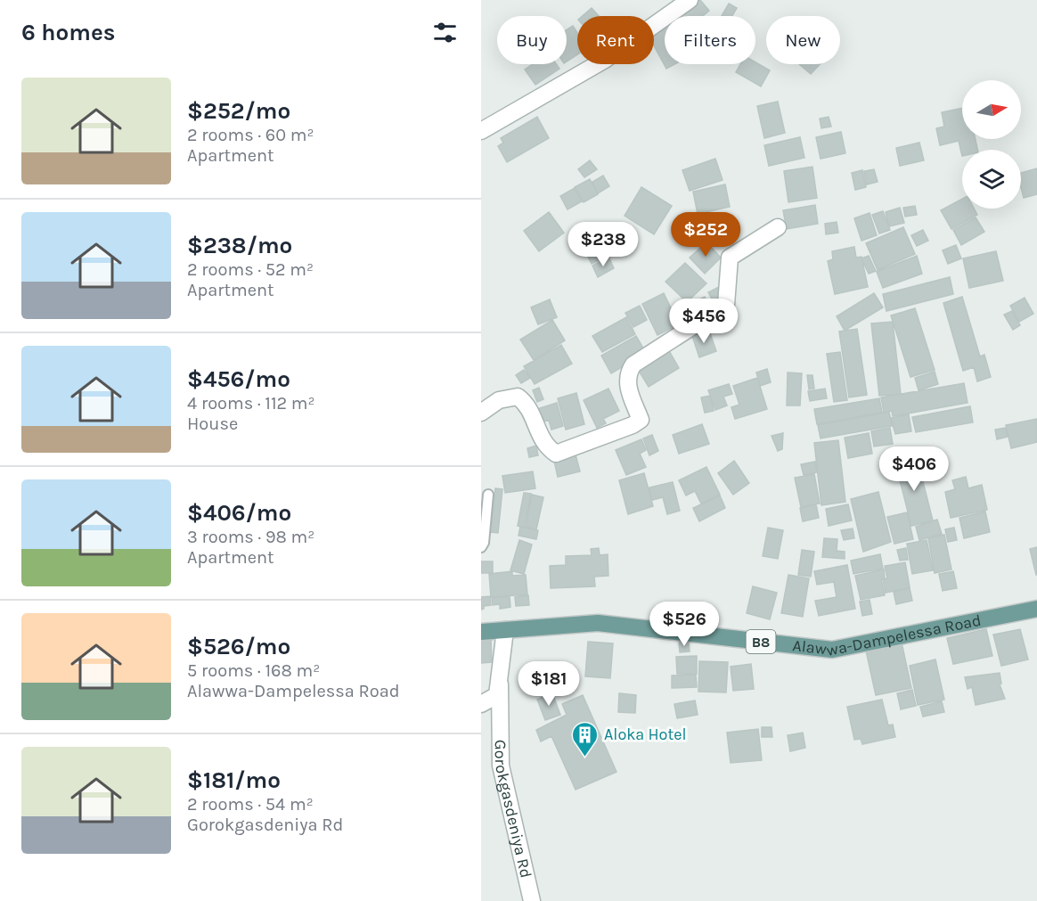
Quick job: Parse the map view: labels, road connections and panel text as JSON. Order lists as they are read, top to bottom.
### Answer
{
  "streets": {
    "main road": ["Alawwa-Dampelessa Road", "B8"],
    "street": ["Gorokgasdeniya Rd"]
  },
  "crossings": [
    ["Alawwa-Dampelessa Road", "Gorokgasdeniya Rd"]
  ],
  "places": {
    "building": ["Aloka Hotel"]
  },
  "north": "right",
  "page": {
    "heading": "6 homes",
    "chip": [
      "Buy",
      "Rent",
      "Filters",
      "New"
    ],
    "list": [
      {
        "name": "$252/mo",
        "note": "2 rooms · 60 m² · Apartment"
      },
      {
        "name": "$238/mo",
        "note": "2 rooms · 52 m² · Apartment"
      },
      {
        "name": "$456/mo",
        "note": "4 rooms · 112 m² · House"
      },
      {
        "name": "$406/mo",
        "note": "3 rooms · 98 m² · Apartment"
      },
      {
        "name": "$526/mo",
        "note": "5 rooms · 168 m² · Alawwa-Dampelessa Road"
      },
      {
        "name": "$181/mo",
        "note": "2 rooms · 54 m² · Gorokgasdeniya Rd"
      }
    ],
    "price": [
      "$252",
      "$238",
      "$456",
      "$406",
      "$526",
      "$181"
    ]
  }
}
